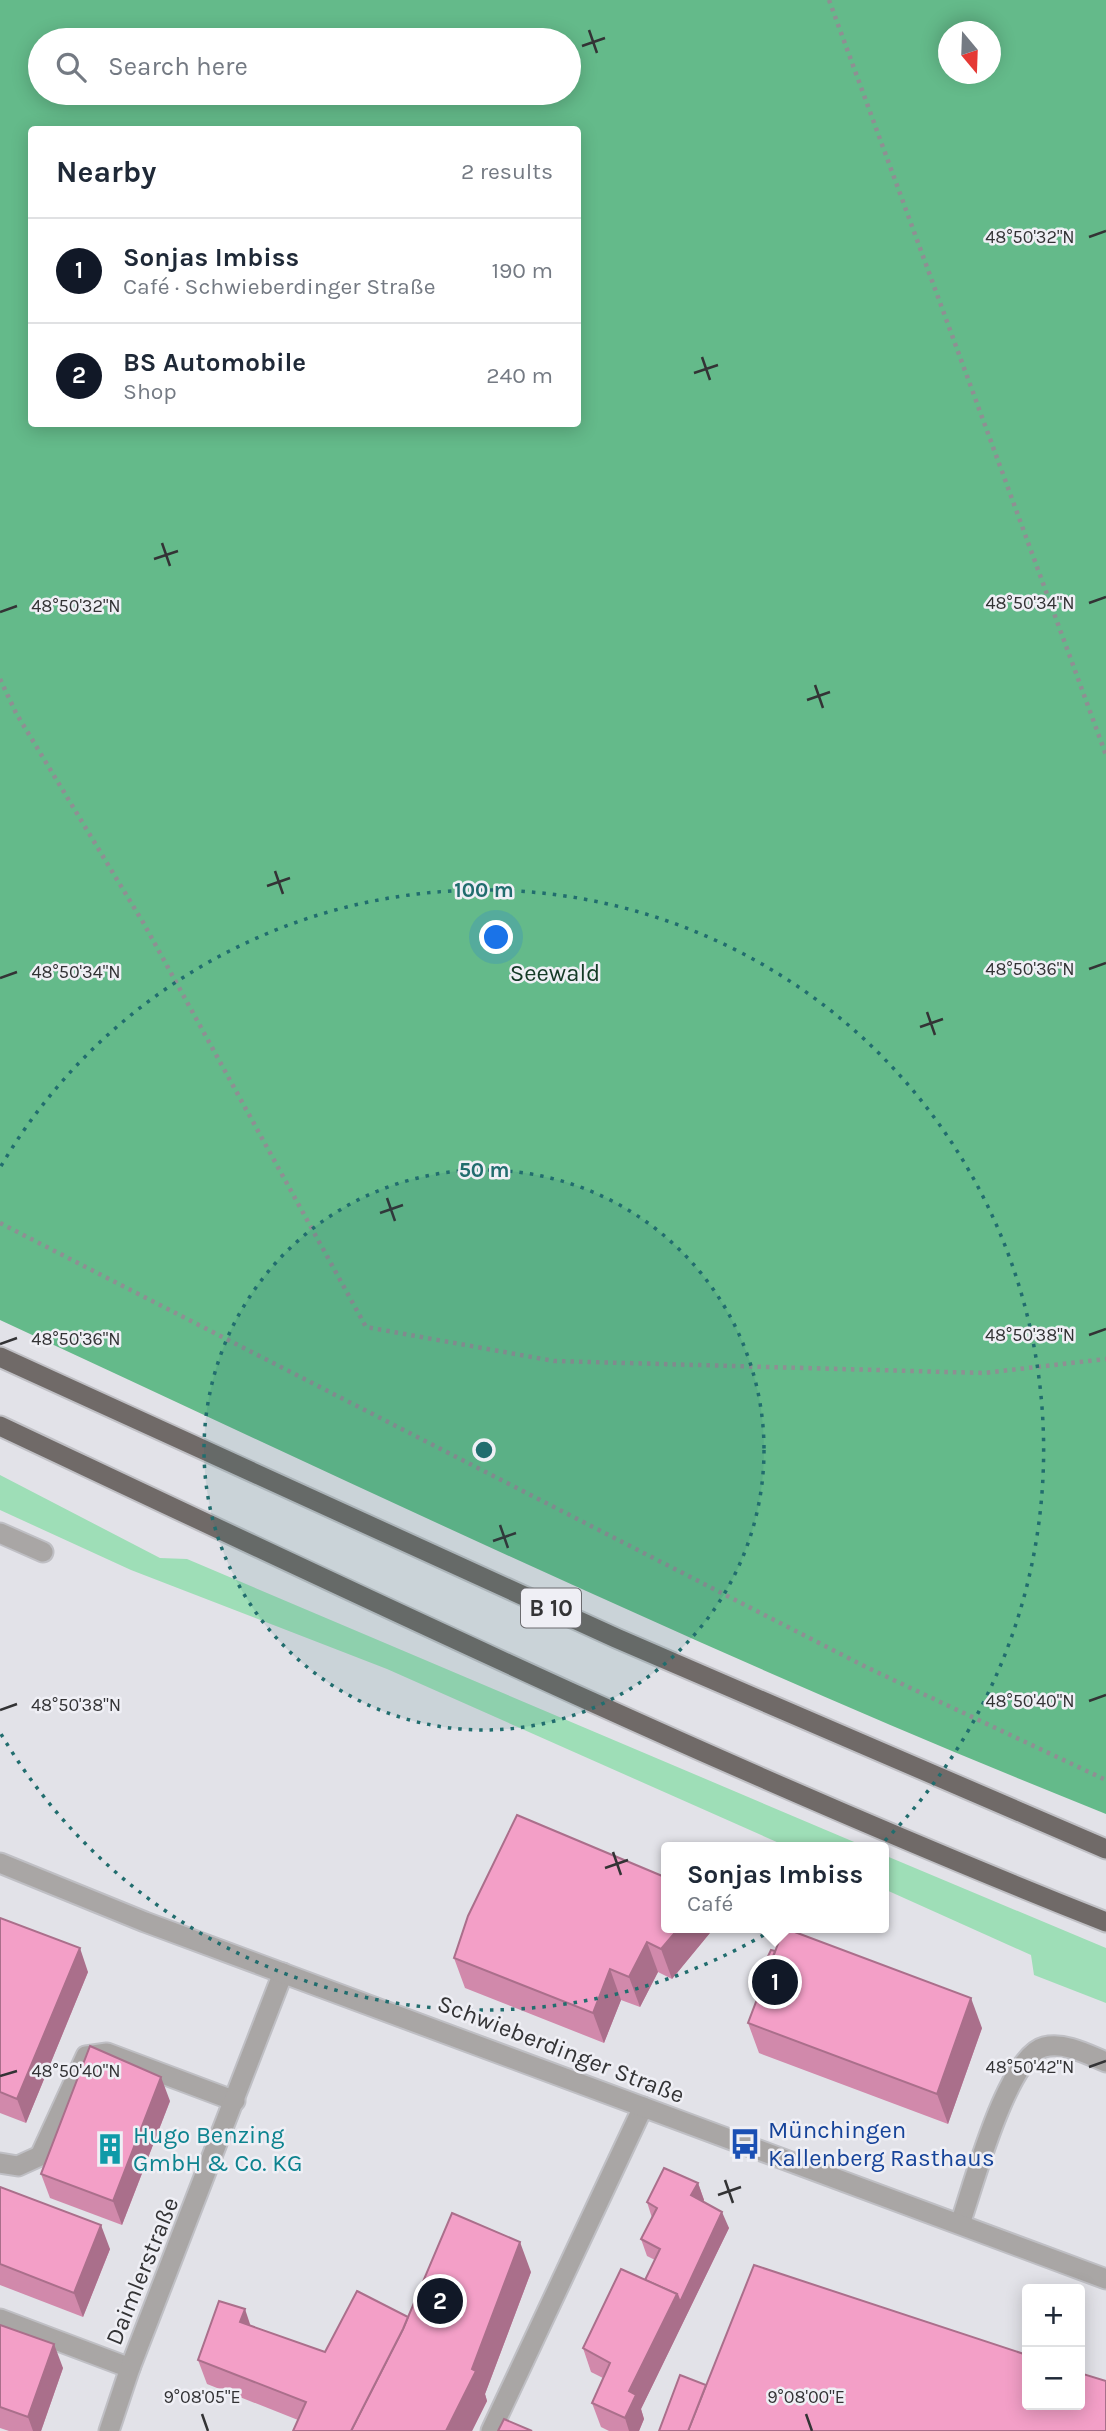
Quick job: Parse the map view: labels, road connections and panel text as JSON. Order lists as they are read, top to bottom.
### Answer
{
  "streets": {
    "highway": ["B 10"],
    "street": ["Schwieberdinger Straße", "Daimlerstraße"]
  },
  "crossings": [
    ["Schwieberdinger Straße", "Daimlerstraße"]
  ],
  "parks": ["Seewald"],
  "places": {
    "bus stop": ["Münchingen Kallenberg Rasthaus"],
    "building": ["Hugo Benzing GmbH & Co. KG"]
  },
  "north": "bottom",
  "page": {
    "search": "Search here",
    "heading": ["Nearby", "2 results"],
    "list": [
      {
        "mark": "1",
        "name": "Sonjas Imbiss",
        "note": "Café · Schwieberdinger Straße",
        "value": "190 m"
      },
      {
        "mark": "2",
        "name": "BS Automobile",
        "note": "Shop",
        "value": "240 m"
      }
    ],
    "popup": ["Sonjas Imbiss", "Café"],
    "pins": ["1", "2"],
    "map_buttons": ["+", "−"]
  },
  "coordinates": [
    "48°50'32\"N",
    "48°50'34\"N",
    "48°50'36\"N",
    "48°50'38\"N",
    "48°50'40\"N",
    "48°50'42\"N",
    "9°08'05\"E",
    "9°08'00\"E"
  ],
  "rings": ["100 m", "50 m"]
}
